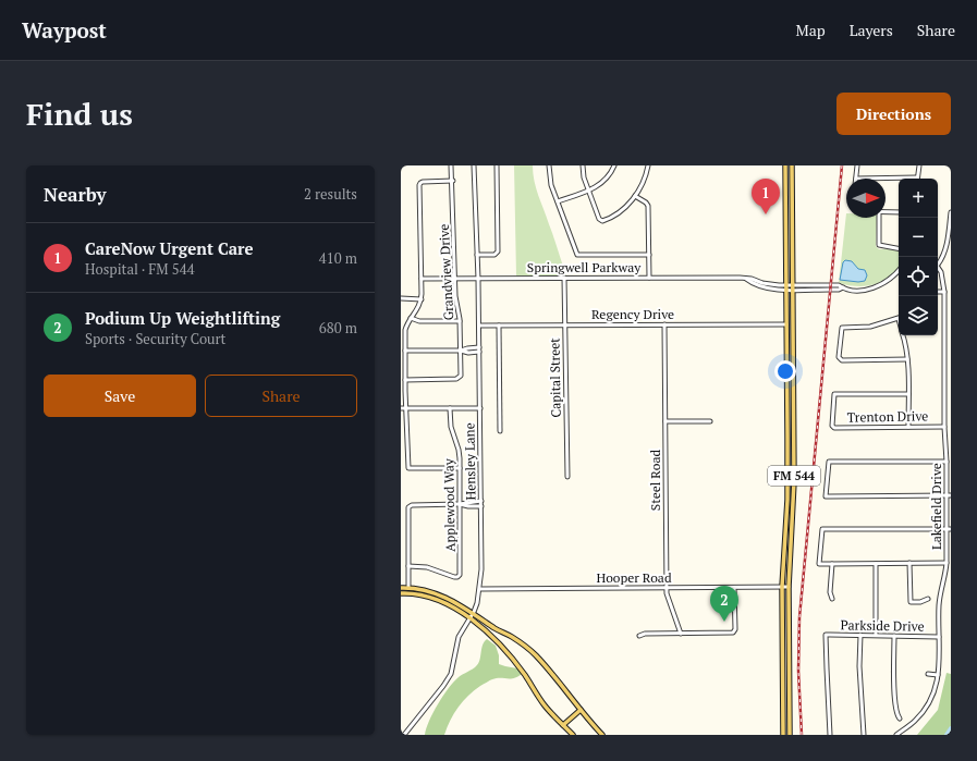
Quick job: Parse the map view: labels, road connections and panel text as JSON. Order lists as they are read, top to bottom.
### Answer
{
  "streets": {
    "main road": ["FM 544"],
    "street": [
      "Springwell Parkway",
      "Grandview Drive",
      "Regency Drive",
      "Capital Street",
      "Trenton Drive",
      "Hensley Lane",
      "Steel Road",
      "Applewood Way",
      "Lakefield Drive",
      "Hooper Road",
      "Parkside Drive"
    ]
  },
  "crossings": [
    ["Springwell Parkway", "Grandview Drive"],
    ["Springwell Parkway", "Capital Street"],
    ["Springwell Parkway", "Hensley Lane"],
    ["Springwell Parkway", "FM 544"],
    ["Regency Drive", "Capital Street"],
    ["Regency Drive", "Hensley Lane"],
    ["Regency Drive", "FM 544"],
    ["Regency Drive", "Steel Road"],
    ["Trenton Drive", "Lakefield Drive"],
    ["Hensley Lane", "Hooper Road"],
    ["FM 544", "Hooper Road"],
    ["Steel Road", "Hooper Road"],
    ["Lakefield Drive", "Parkside Drive"]
  ],
  "north": "right",
  "page": {
    "header": "Waypost",
    "nav": ["Map", "Layers", "Share"],
    "buttons": [
      "Directions",
      ["Save", "Share"]
    ],
    "title": "Find us",
    "heading": ["Nearby", "2 results"],
    "map_buttons": ["+", "−"],
    "pins": ["1", "2"],
    "list": [
      {
        "mark": "1",
        "name": "CareNow Urgent Care",
        "note": "Hospital · FM 544",
        "value": "410 m"
      },
      {
        "mark": "2",
        "name": "Podium Up Weightlifting",
        "note": "Sports · Security Court",
        "value": "680 m"
      }
    ]
  }
}
